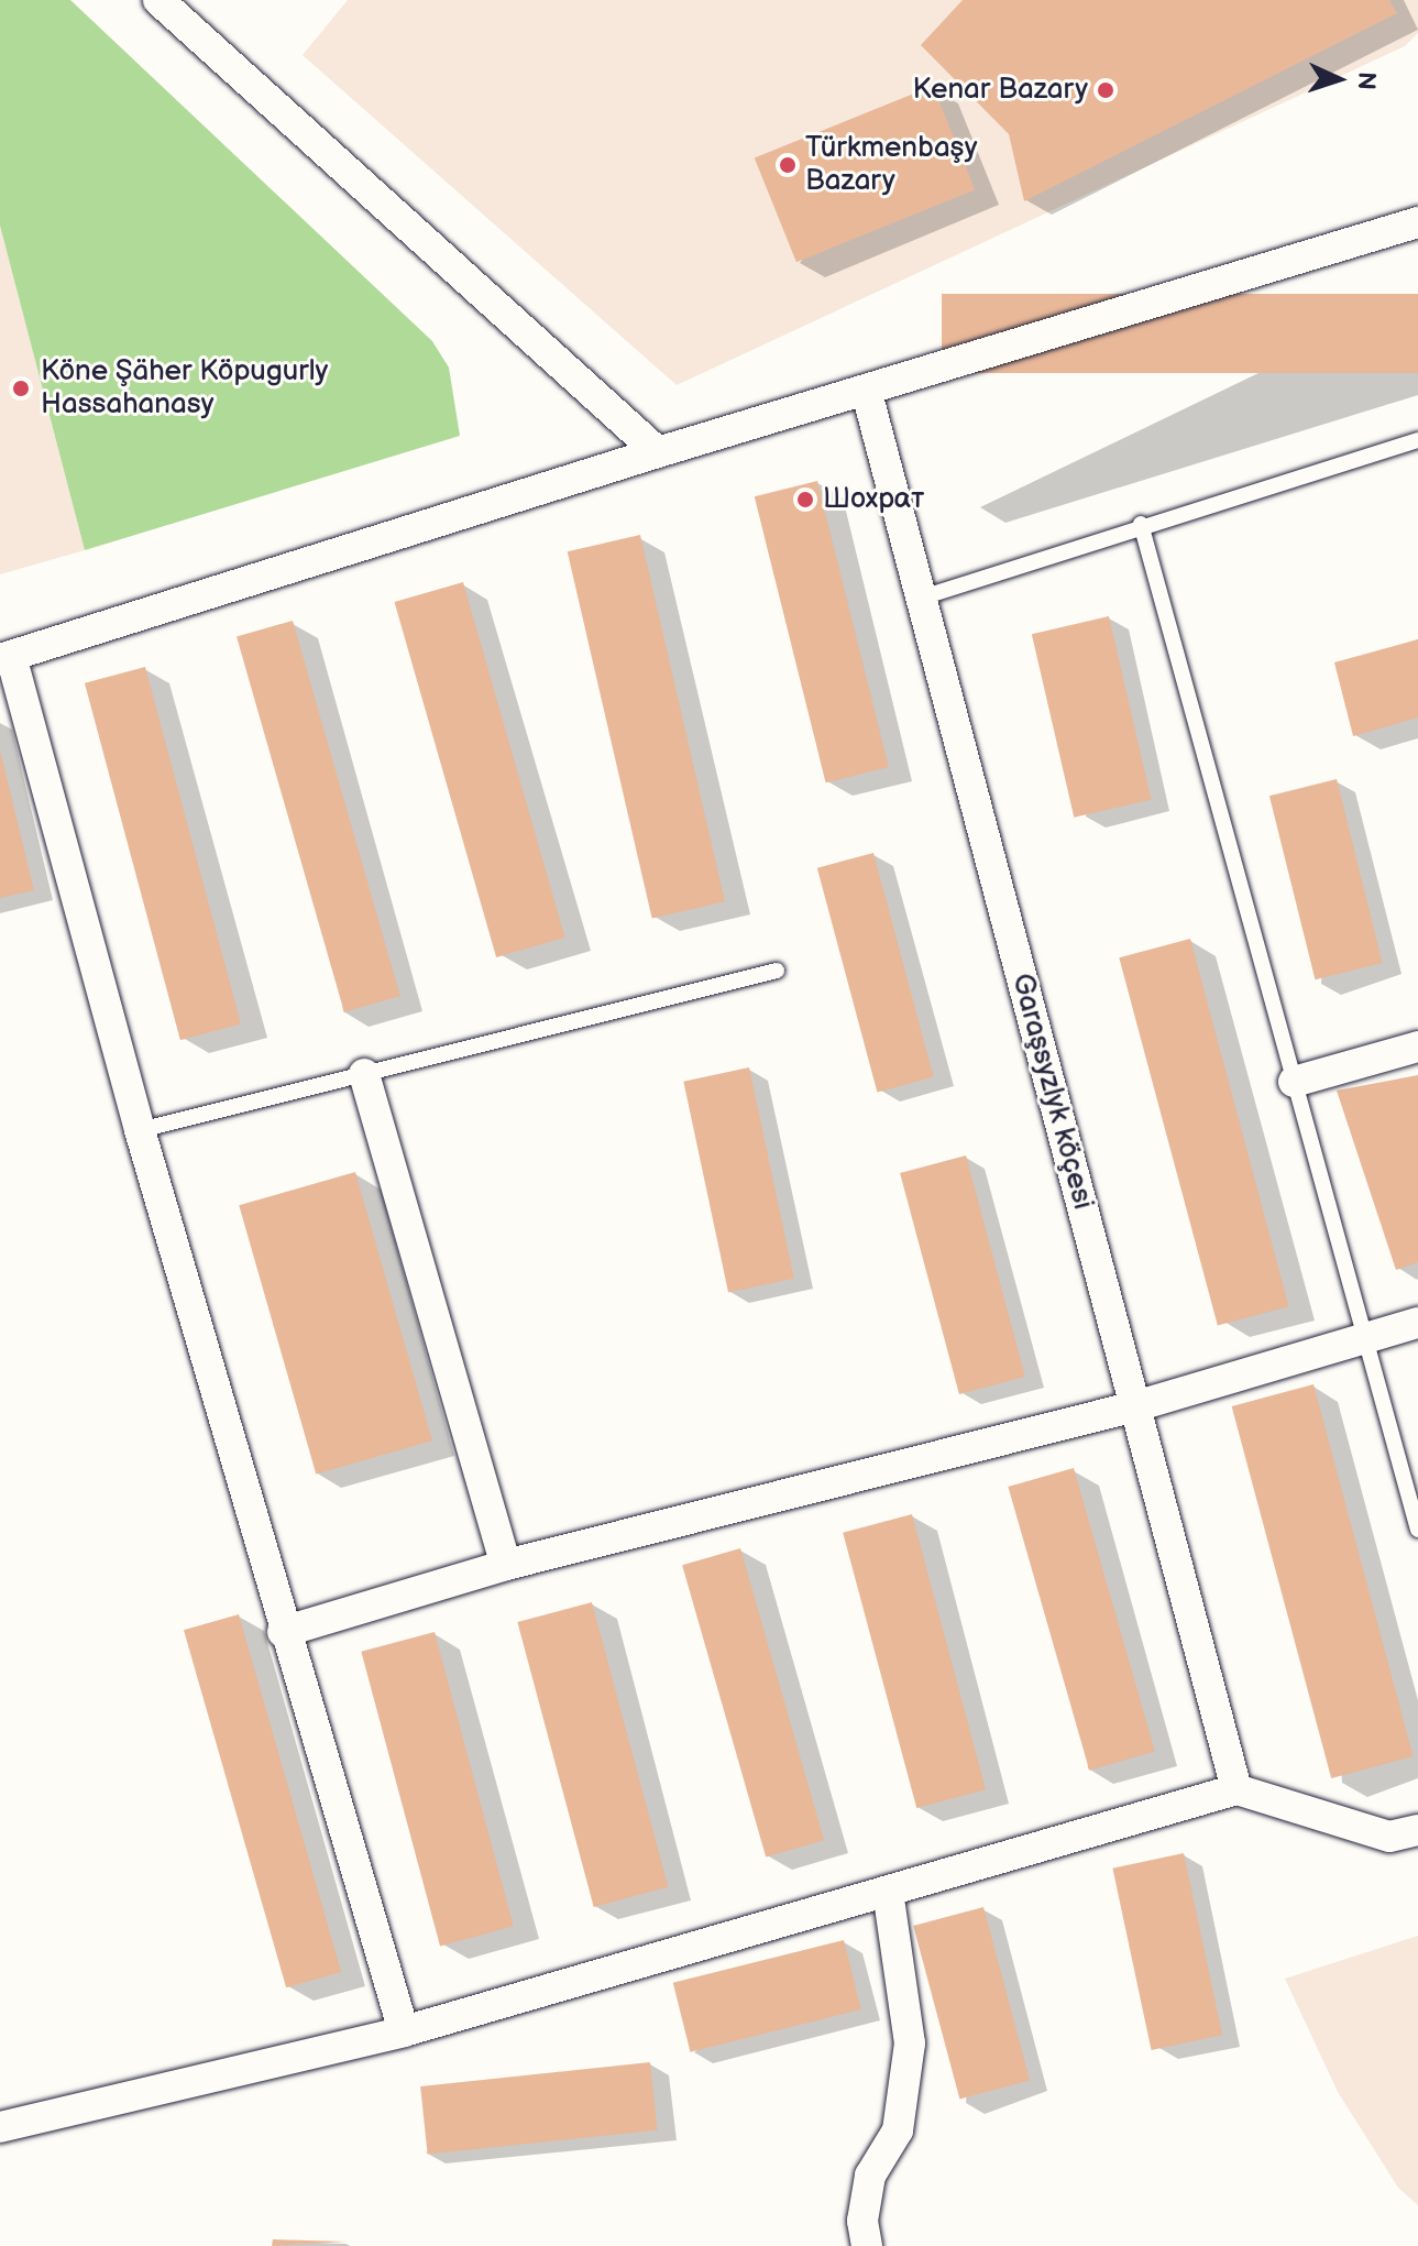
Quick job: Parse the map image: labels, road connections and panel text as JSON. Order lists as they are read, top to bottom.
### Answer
{
  "streets": {
    "street": ["Garaşsyzlyk köçesi"]
  },
  "places": [
    "Kenar Bazary",
    "Türkmenbaşy Bazary",
    "Köne Şäher Köpugurly Hassahanasy",
    "Шохрат"
  ],
  "north": "right"
}
